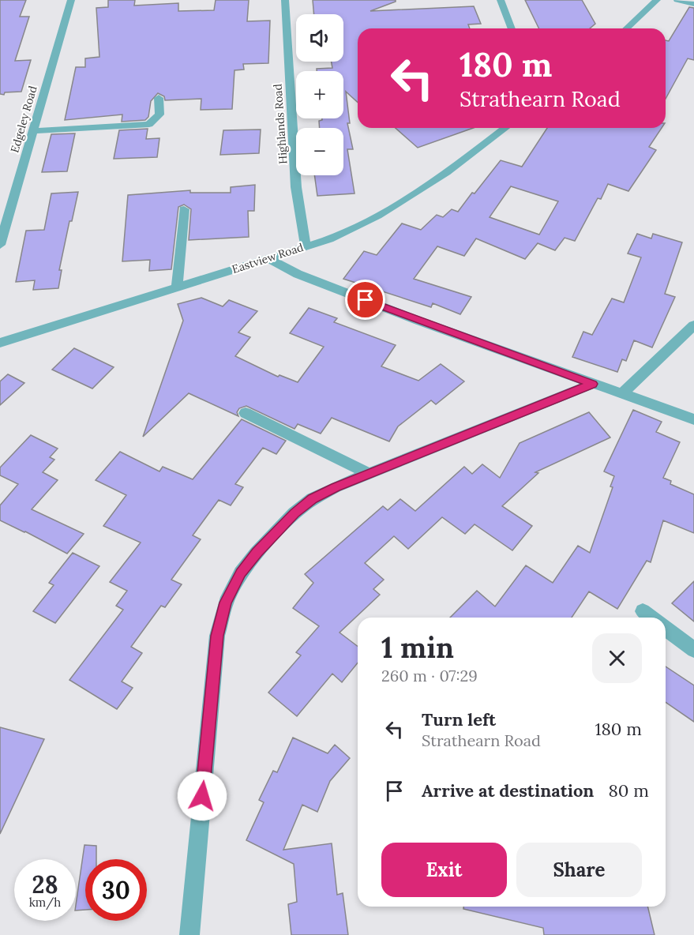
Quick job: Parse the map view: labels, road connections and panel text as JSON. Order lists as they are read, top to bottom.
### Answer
{
  "streets": {
    "street": ["Edgeley Road", "Highlands Road", "Eastview Road"]
  },
  "crossings": [
    ["Highlands Road", "Eastview Road"]
  ],
  "page": {
    "map_buttons": ["+", "−"],
    "turn": ["180 m", "Strathearn Road"],
    "heading": ["1 min", "260 m · 07:29"],
    "list": [
      {
        "name": "Turn left",
        "note": "Strathearn Road",
        "value": "180 m"
      },
      {
        "name": "Arrive at destination",
        "value": "80 m"
      }
    ],
    "buttons": ["Exit", "Share"],
    "speed": "28 km/h",
    "limit": "30"
  }
}
